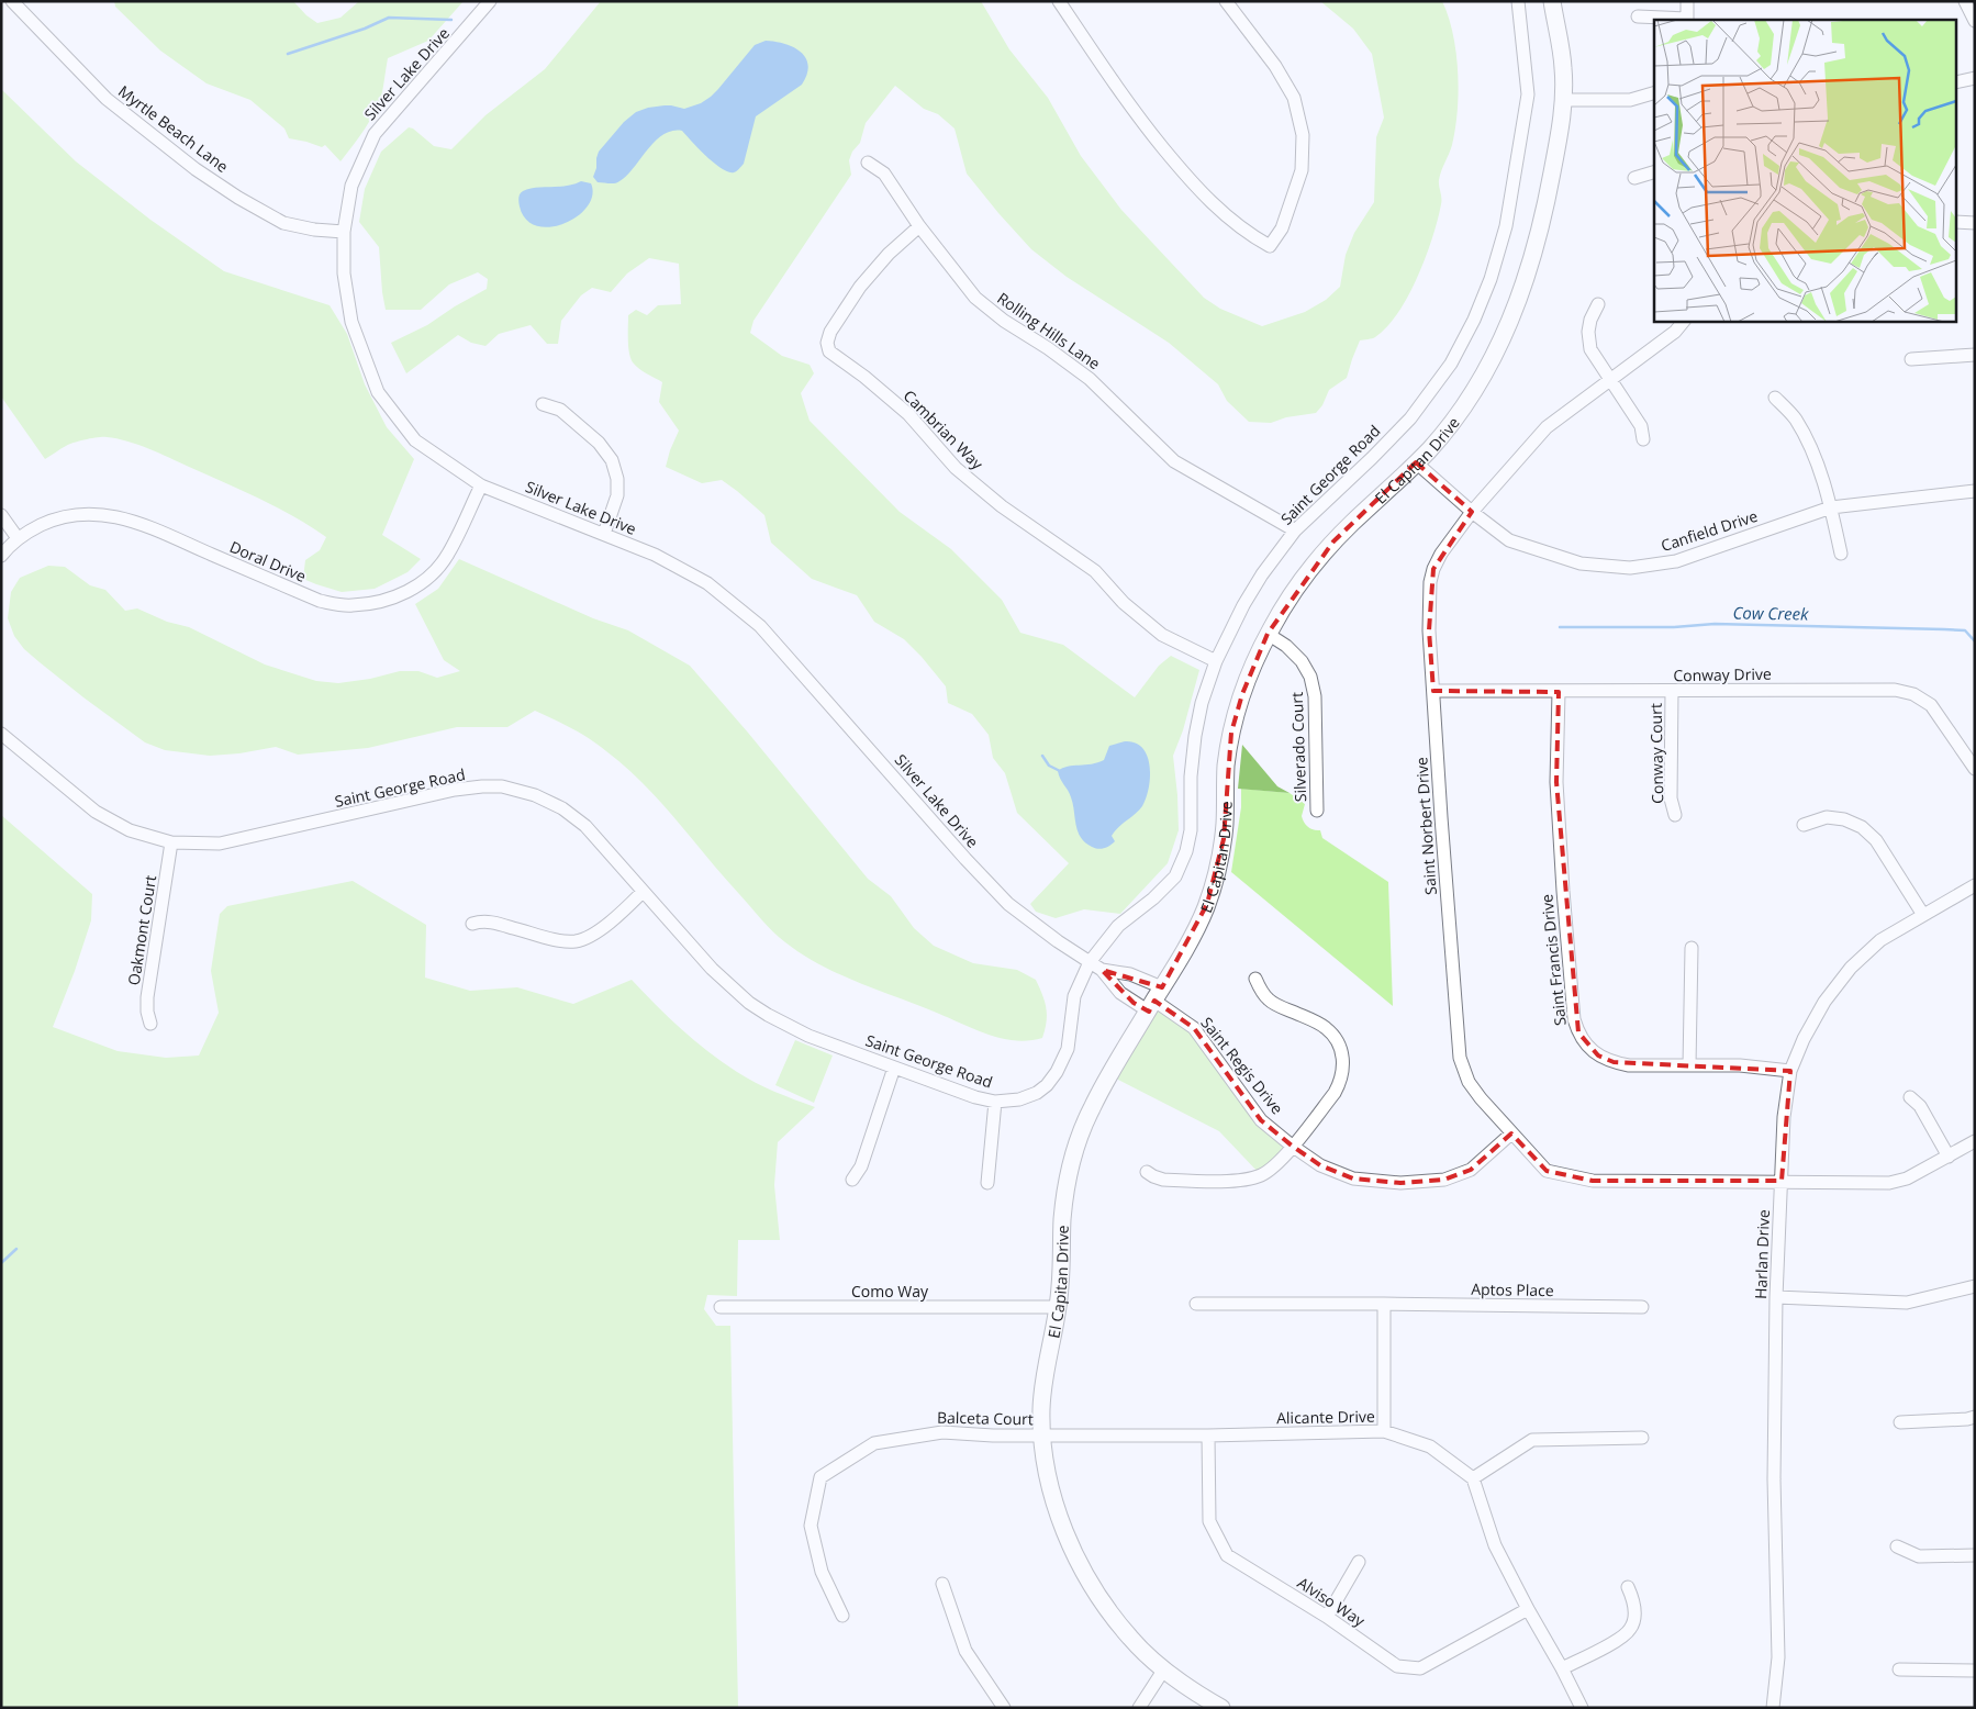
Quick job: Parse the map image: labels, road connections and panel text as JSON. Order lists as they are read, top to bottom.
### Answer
{
  "streets": {
    "street": [
      "Silver Lake Drive",
      "Myrtle Beach Lane",
      "Rolling Hills Lane",
      "Cambrian Way",
      "El Capitan Drive",
      "Saint George Road",
      "Canfield Drive",
      "Doral Drive",
      "Conway Drive",
      "Silverado Court",
      "Conway Court",
      "Saint Norbert Drive",
      "Oakmont Court",
      "Saint Francis Drive",
      "Saint Regis Drive",
      "Harlan Drive",
      "Aptos Place",
      "Como Way",
      "Alicante Drive",
      "Balceta Court",
      "Alviso Way"
    ]
  },
  "crossings": [
    ["Silver Lake Drive", "Myrtle Beach Lane"],
    ["Silver Lake Drive", "Saint George Road"],
    ["Silver Lake Drive", "Doral Drive"],
    ["Rolling Hills Lane", "Cambrian Way"],
    ["Rolling Hills Lane", "Saint George Road"],
    ["Cambrian Way", "Saint George Road"],
    ["El Capitan Drive", "Canfield Drive"],
    ["El Capitan Drive", "Silverado Court"],
    ["El Capitan Drive", "Saint Regis Drive"],
    ["El Capitan Drive", "Como Way"],
    ["El Capitan Drive", "Alicante Drive"],
    ["El Capitan Drive", "Balceta Court"],
    ["Saint George Road", "Oakmont Court"],
    ["Canfield Drive", "Saint Norbert Drive"],
    ["Conway Drive", "Conway Court"],
    ["Conway Drive", "Saint Norbert Drive"],
    ["Conway Drive", "Saint Francis Drive"],
    ["Saint Norbert Drive", "Saint Regis Drive"],
    ["Saint Norbert Drive", "Harlan Drive"],
    ["Saint Francis Drive", "Harlan Drive"],
    ["Alicante Drive", "Balceta Court"],
    ["Alicante Drive", "Alviso Way"]
  ],
  "water": ["Cow Creek"]
}
